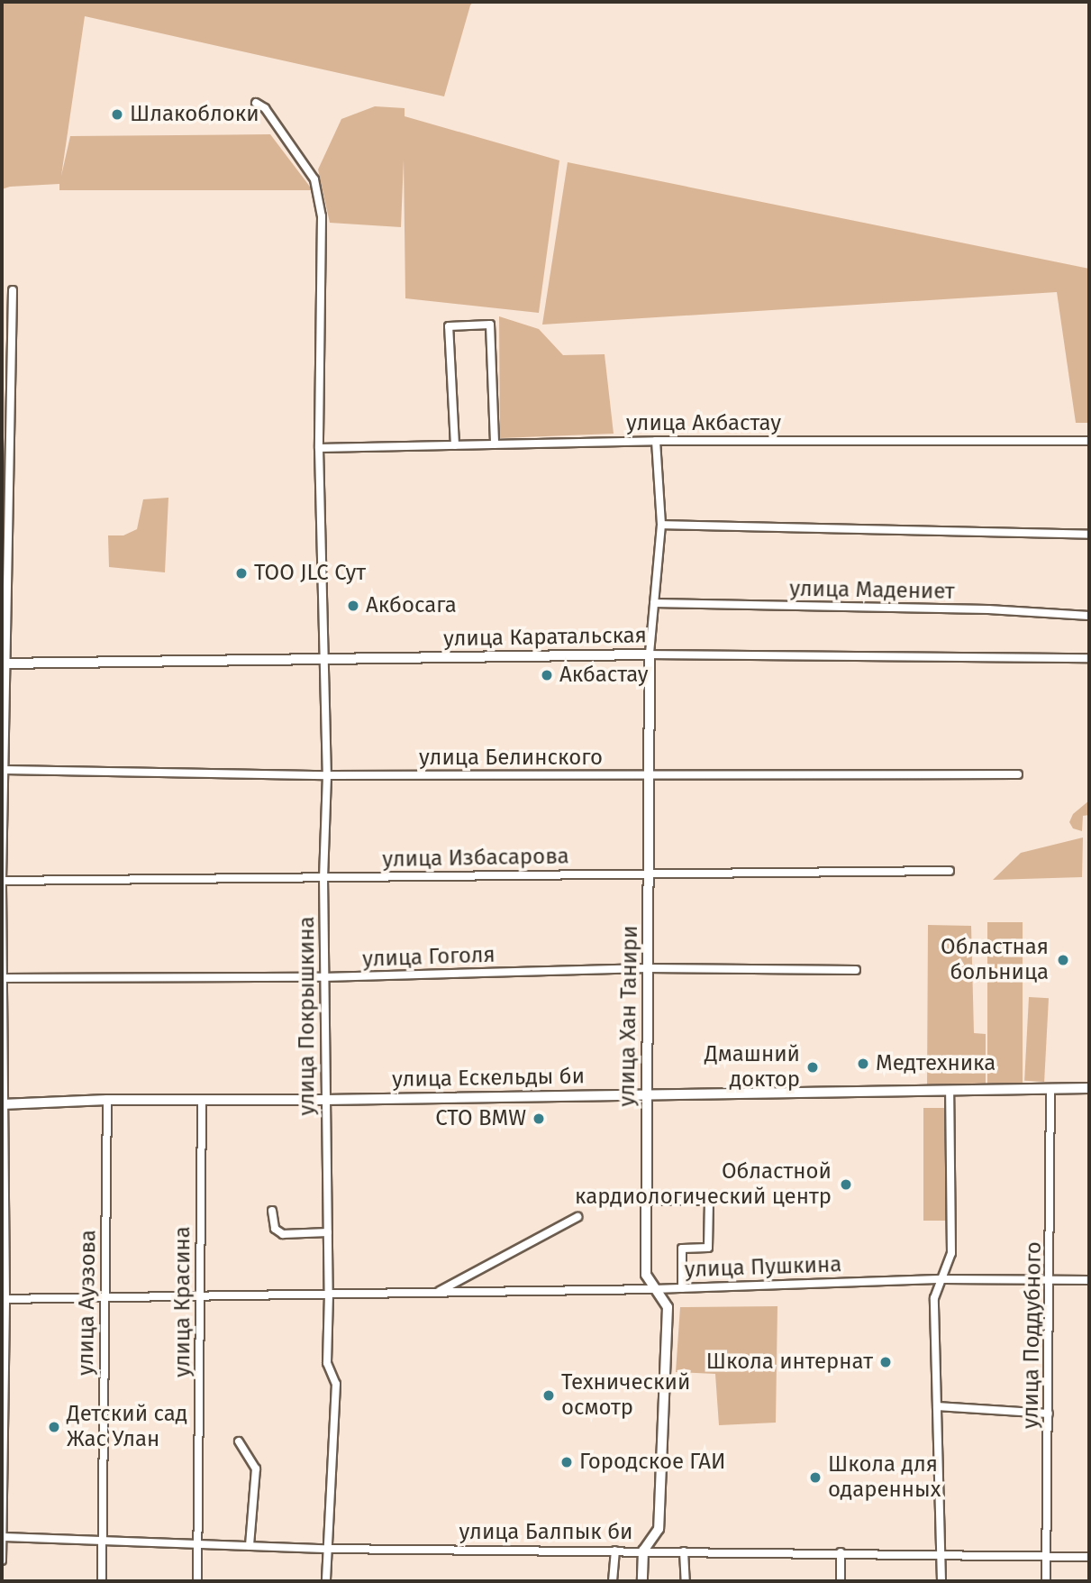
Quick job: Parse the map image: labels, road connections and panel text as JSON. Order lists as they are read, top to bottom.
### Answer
{
  "streets": {
    "street": [
      "улица Акбастау",
      "улица Мадениет",
      "улица Каратальская",
      "улица Белинского",
      "улица Избасарова",
      "улица Гоголя",
      "улица Покрышкина",
      "улица Хан Танири",
      "улица Ескельды би",
      "улица Пушкина",
      "улица Красина",
      "улица Ауэзова",
      "улица Поддубного",
      "улица Балпык би"
    ]
  },
  "crossings": [
    ["улица Акбастау", "улица Покрышкина"],
    ["улица Акбастау", "улица Хан Танири"],
    ["улица Мадениет", "улица Хан Танири"],
    ["улица Каратальская", "улица Покрышкина"],
    ["улица Каратальская", "улица Хан Танири"],
    ["улица Белинского", "улица Покрышкина"],
    ["улица Белинского", "улица Хан Танири"],
    ["улица Избасарова", "улица Покрышкина"],
    ["улица Избасарова", "улица Хан Танири"],
    ["улица Гоголя", "улица Покрышкина"],
    ["улица Гоголя", "улица Хан Танири"],
    ["улица Покрышкина", "улица Ескельды би"],
    ["улица Покрышкина", "улица Пушкина"],
    ["улица Покрышкина", "улица Балпык би"],
    ["улица Хан Танири", "улица Ескельды би"],
    ["улица Хан Танири", "улица Пушкина"],
    ["улица Хан Танири", "улица Балпык би"],
    ["улица Ескельды би", "улица Красина"],
    ["улица Ескельды би", "улица Ауэзова"],
    ["улица Ескельды би", "улица Поддубного"],
    ["улица Пушкина", "улица Красина"],
    ["улица Пушкина", "улица Ауэзова"],
    ["улица Пушкина", "улица Поддубного"],
    ["улица Красина", "улица Балпык би"],
    ["улица Ауэзова", "улица Балпык би"],
    ["улица Поддубного", "улица Балпык би"]
  ],
  "places": [
    "Шлакоблоки",
    "ТОО JLC Сут",
    "Акбосага",
    "Акбастау",
    "Областная больница",
    "Медтехника",
    "Дмашний доктор",
    "СТО BMW",
    "Областной кардиологический центр",
    "Школа интернат",
    "Технический осмотр",
    "Детский сад Жас Улан",
    "Городское ГАИ",
    "Школа для одаренных"
  ]
}
